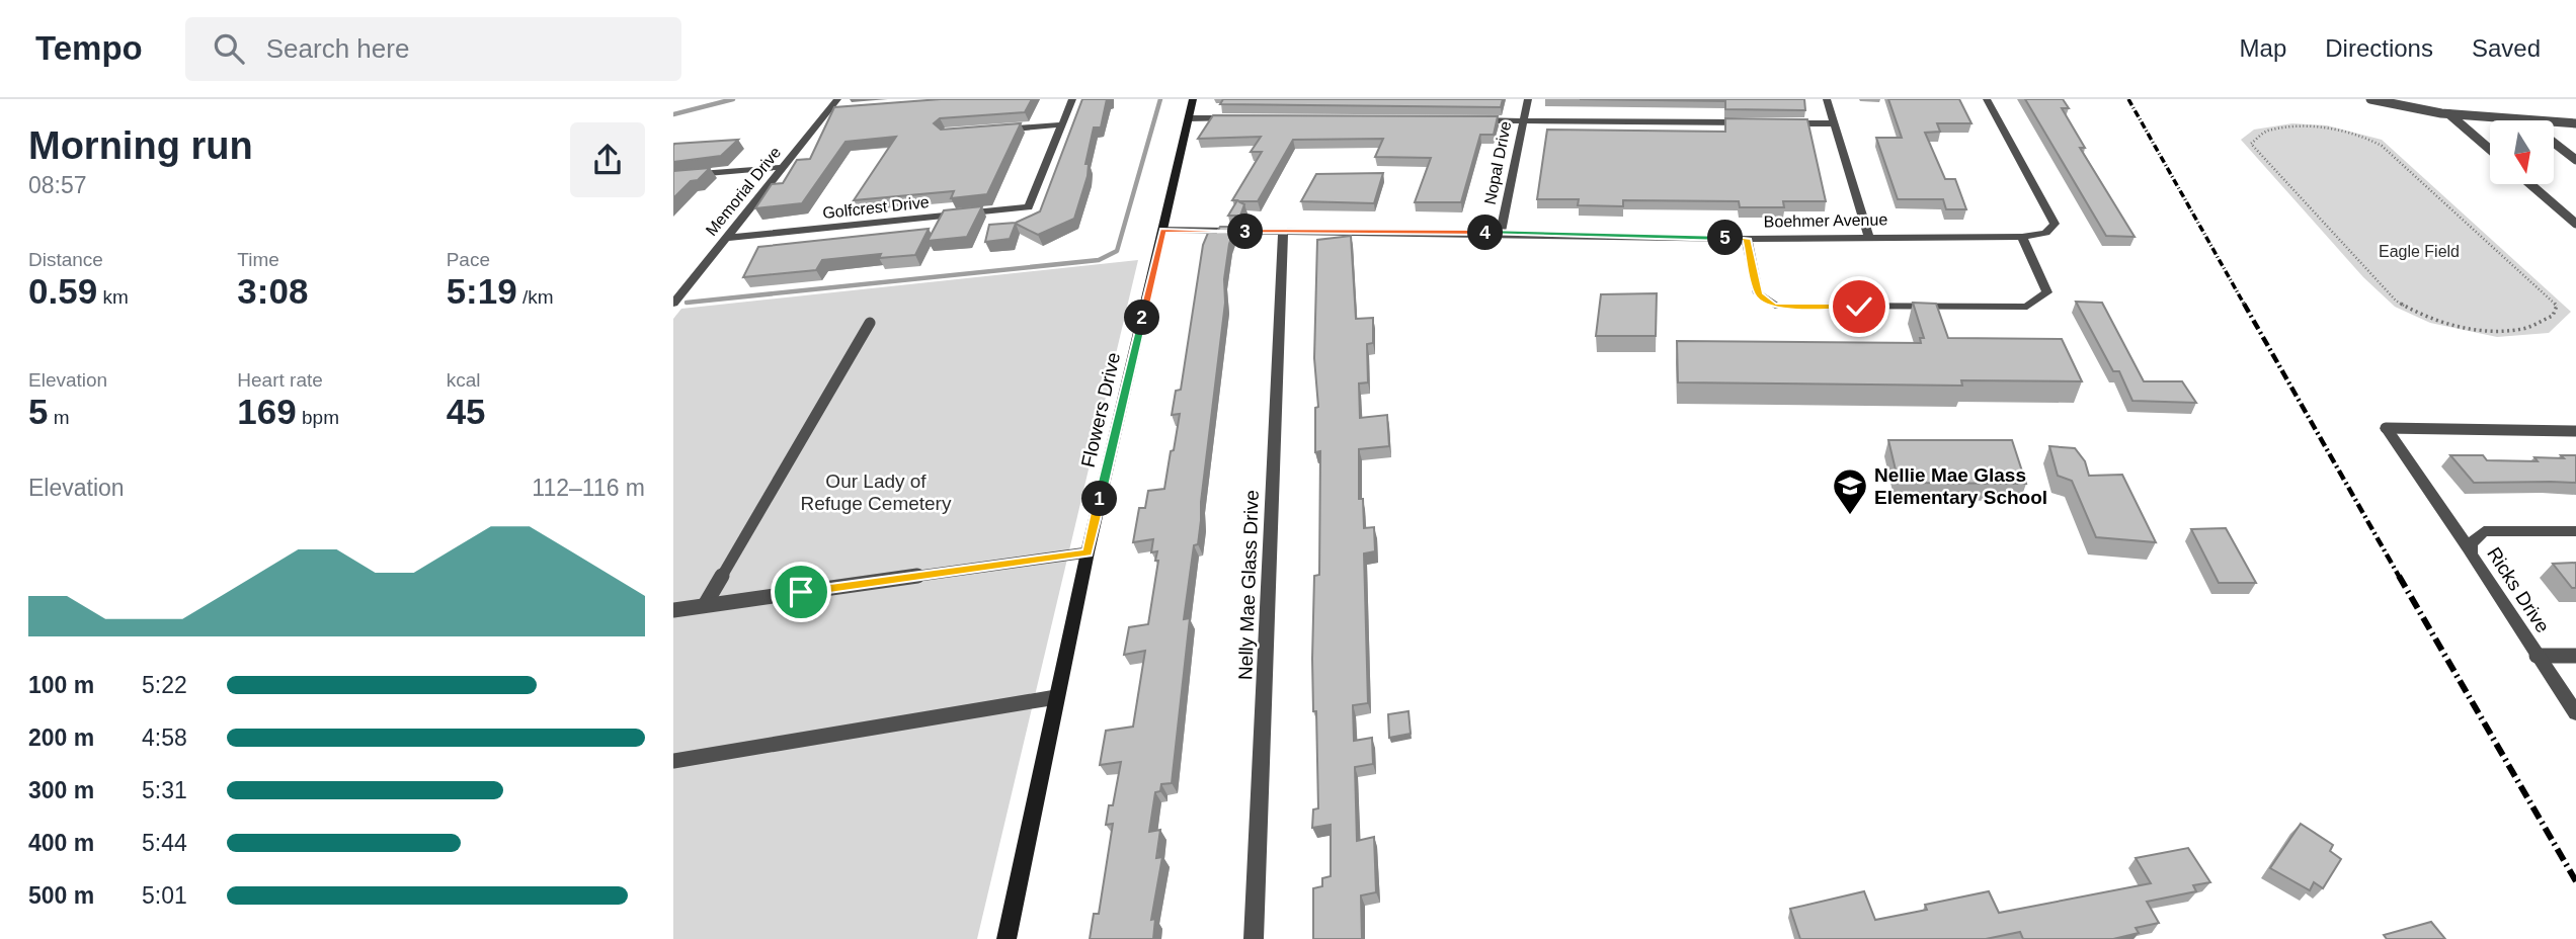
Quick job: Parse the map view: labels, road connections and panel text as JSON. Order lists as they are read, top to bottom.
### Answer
{
  "streets": {
    "street": [
      "Nopal Drive",
      "Memorial Drive",
      "Golfcrest Drive",
      "Boehmer Avenue",
      "Flowers Drive",
      "Nelly Mae Glass Drive",
      "Ricks Drive"
    ]
  },
  "crossings": [
    ["Nopal Drive", "Boehmer Avenue"],
    ["Memorial Drive", "Golfcrest Drive"],
    ["Boehmer Avenue", "Flowers Drive"],
    ["Boehmer Avenue", "Nelly Mae Glass Drive"]
  ],
  "parks": ["Eagle Field", "Our Lady of Refuge Cemetery"],
  "places": {
    "school or university": ["Nellie Mae Glass Elementary School"]
  },
  "north": "bottom",
  "page": {
    "header": "Tempo",
    "search": "Search here",
    "nav": ["Map", "Directions", "Saved"],
    "heading": ["Morning run", "08:57"],
    "pins": [
      "3",
      "4",
      "5",
      "2",
      "1"
    ],
    "stats": [
      ["Distance", "0.59 km"],
      ["Time", "3:08"],
      ["Pace", "5:19 /km"],
      ["Elevation", "5 m"],
      ["Heart rate", "169 bpm"],
      ["kcal", "45"]
    ],
    "chart": ["Elevation", "112–116 m"],
    "list": [
      {
        "name": "100 m",
        "note": "5:22"
      },
      {
        "name": "200 m",
        "note": "4:58"
      },
      {
        "name": "300 m",
        "note": "5:31"
      },
      {
        "name": "400 m",
        "note": "5:44"
      },
      {
        "name": "500 m",
        "note": "5:01"
      }
    ]
  }
}
